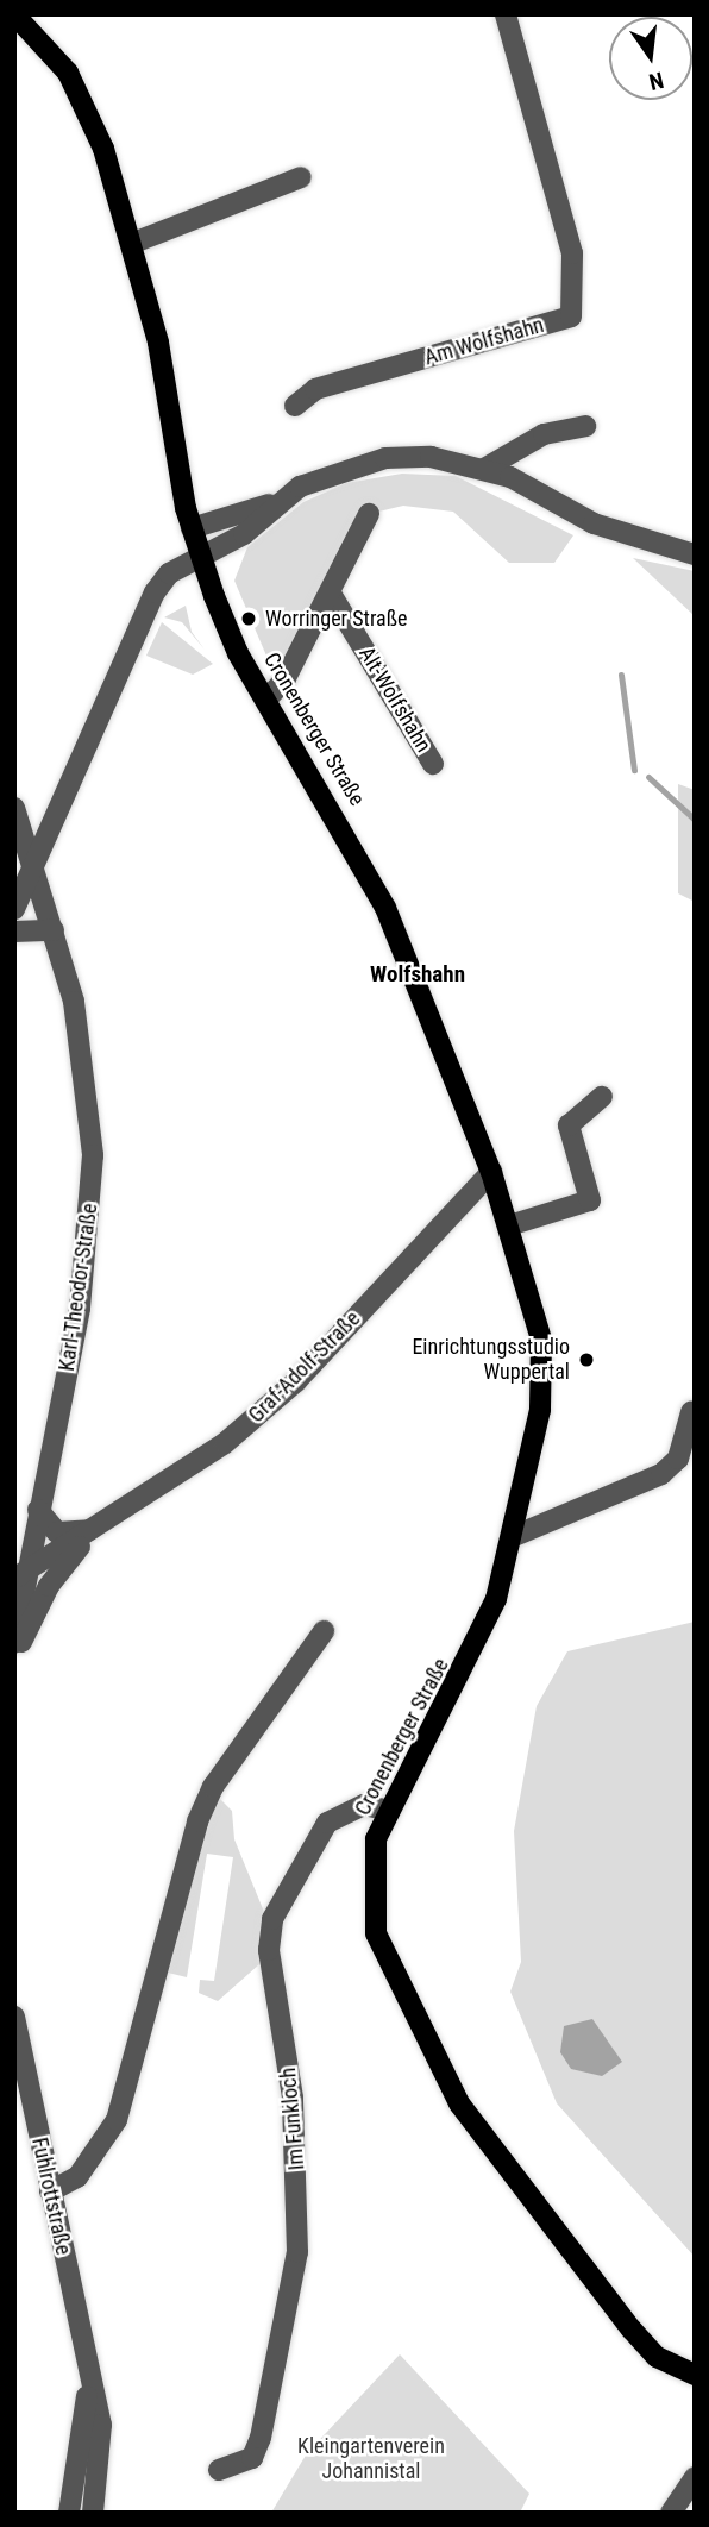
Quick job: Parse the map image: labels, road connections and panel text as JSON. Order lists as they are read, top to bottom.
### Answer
{
  "streets": {
    "main road": ["Cronenberger Straße"],
    "street": [
      "Am Wolfshahn",
      "Alt-Wolfshahn",
      "Karl-Theodor-Straße",
      "Graf-Adolf-Straße",
      "Im Funkloch",
      "Fuhlrottstraße"
    ]
  },
  "crossings": [
    ["Cronenberger Straße", "Graf-Adolf-Straße"],
    ["Cronenberger Straße", "Im Funkloch"],
    ["Karl-Theodor-Straße", "Graf-Adolf-Straße"]
  ],
  "districts": ["Wolfshahn"],
  "parks": ["Kleingartenverein Johannistal"],
  "places": ["Worringer Straße", "Einrichtungsstudio Wuppertal"],
  "north": "bottom"
}
